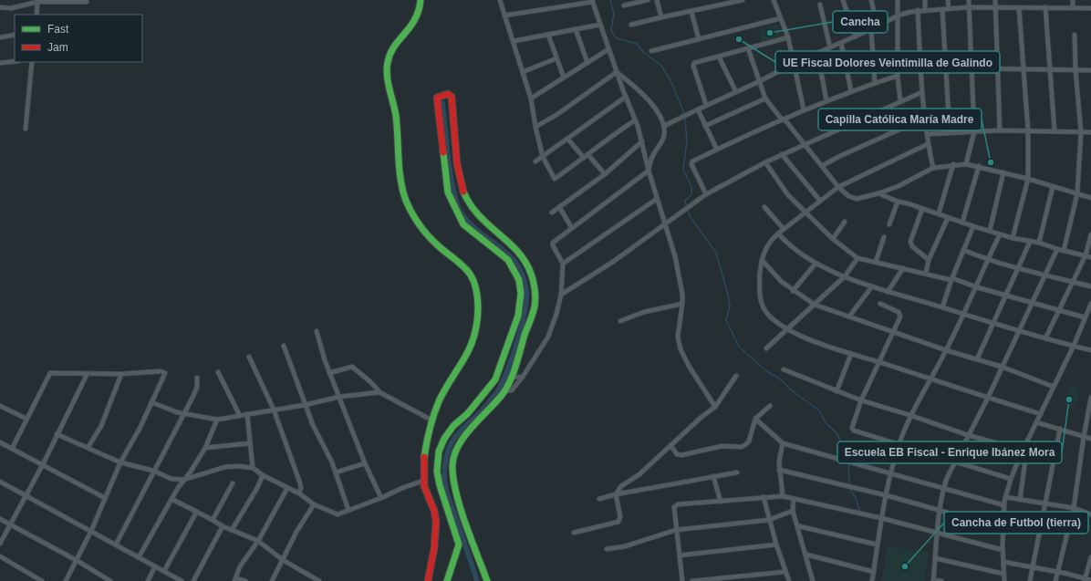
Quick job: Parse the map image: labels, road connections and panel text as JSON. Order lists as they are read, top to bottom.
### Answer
{
  "places": [
    "Cancha",
    "UE Fiscal Dolores Veintimilla de Galindo",
    "Capilla Católica María Madre",
    "Escuela EB Fiscal - Enrique Ibánez Mora",
    "Cancha de Futbol (tierra)"
  ],
  "legend": ["Fast", "Jam"]
}
